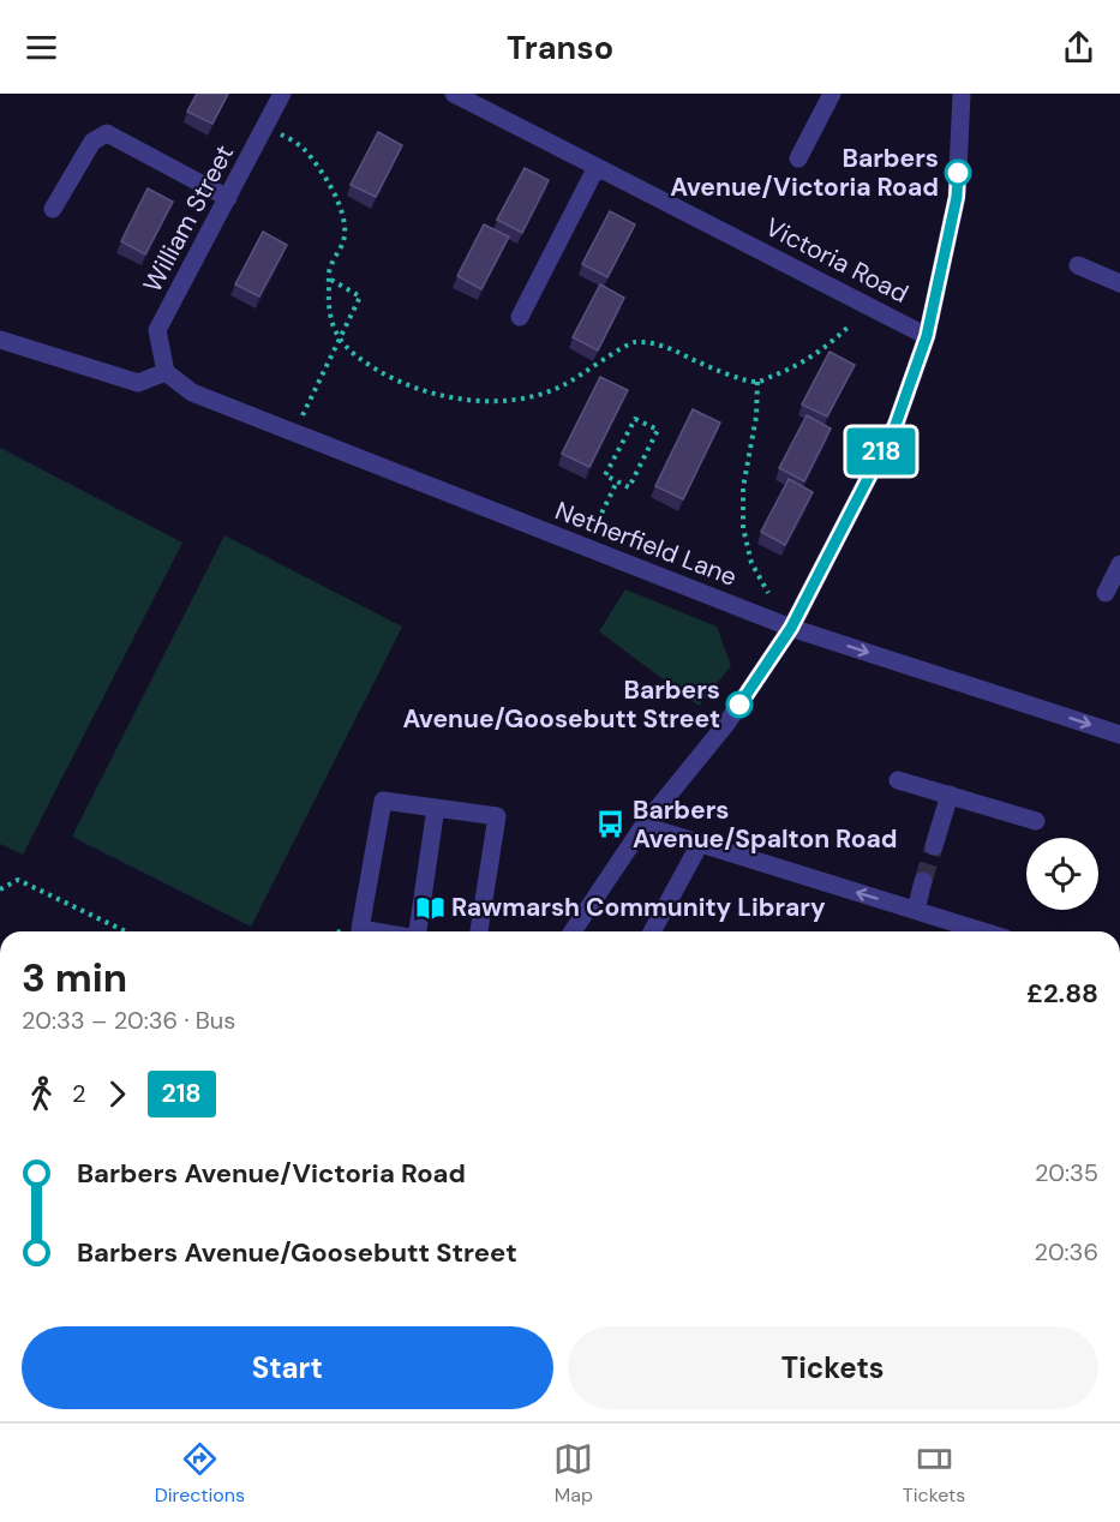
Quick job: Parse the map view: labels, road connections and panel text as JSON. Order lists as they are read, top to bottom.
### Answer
{
  "streets": {
    "street": ["William Street", "Victoria Road", "Netherfield Lane"]
  },
  "crossings": [
    ["William Street", "Netherfield Lane"]
  ],
  "places": {
    "other": ["Barbers Avenue/Victoria Road", "Barbers Avenue/Goosebutt Street"],
    "bus stop": ["Barbers Avenue/Spalton Road"],
    "library": ["Rawmarsh Community Library"]
  },
  "lines": ["bus line 218"],
  "page": {
    "header": "Transo",
    "on_map": "218",
    "heading": ["3 min", "20:33 – 20:36 · Bus", "£2.88"],
    "legs": ["2", "218"],
    "list": [
      {
        "name": "Barbers Avenue/Victoria Road",
        "value": "20:35"
      },
      {
        "name": "Barbers Avenue/Goosebutt Street",
        "value": "20:36"
      }
    ],
    "buttons": ["Start", "Tickets"],
    "tabs": ["Directions", "Map", "Tickets"]
  }
}
